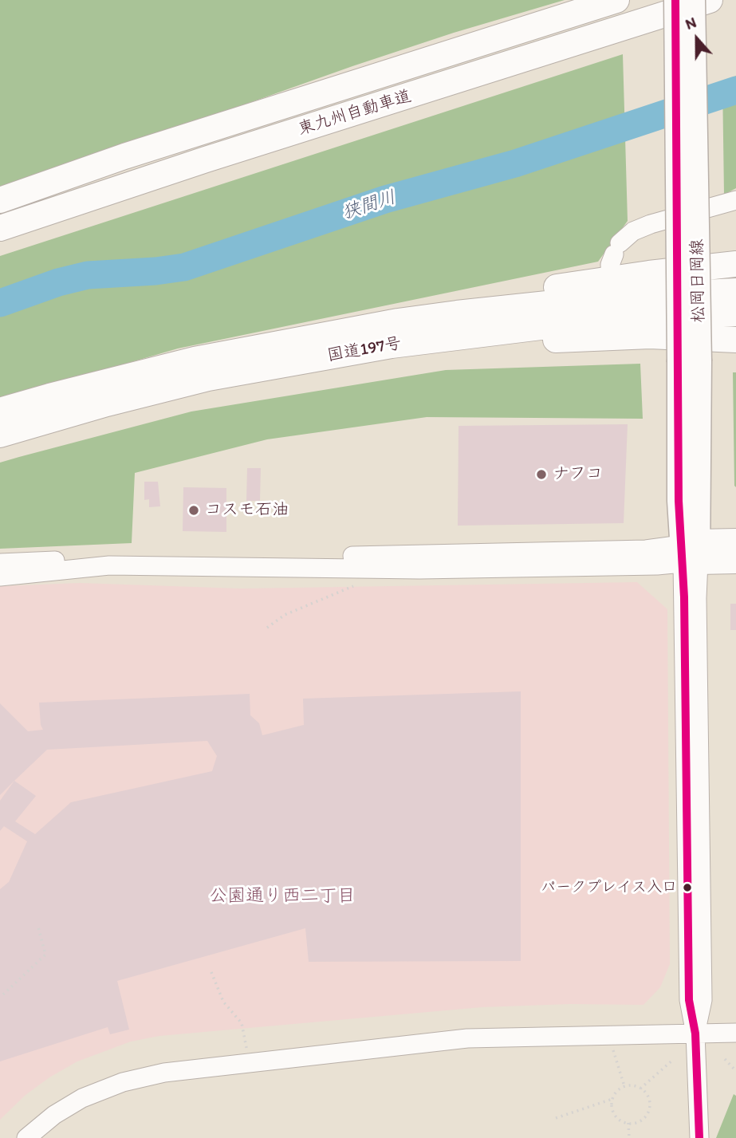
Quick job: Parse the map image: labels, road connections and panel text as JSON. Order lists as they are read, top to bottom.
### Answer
{
  "streets": {
    "highway": ["東九州自動車道", "国道197号"],
    "main road": ["松岡日岡線"]
  },
  "districts": ["公園通り西二丁目"],
  "water": ["狭間川"],
  "places": ["ナフコ", "コスモ石油", "パークプレイス入口"],
  "north": "top"
}
